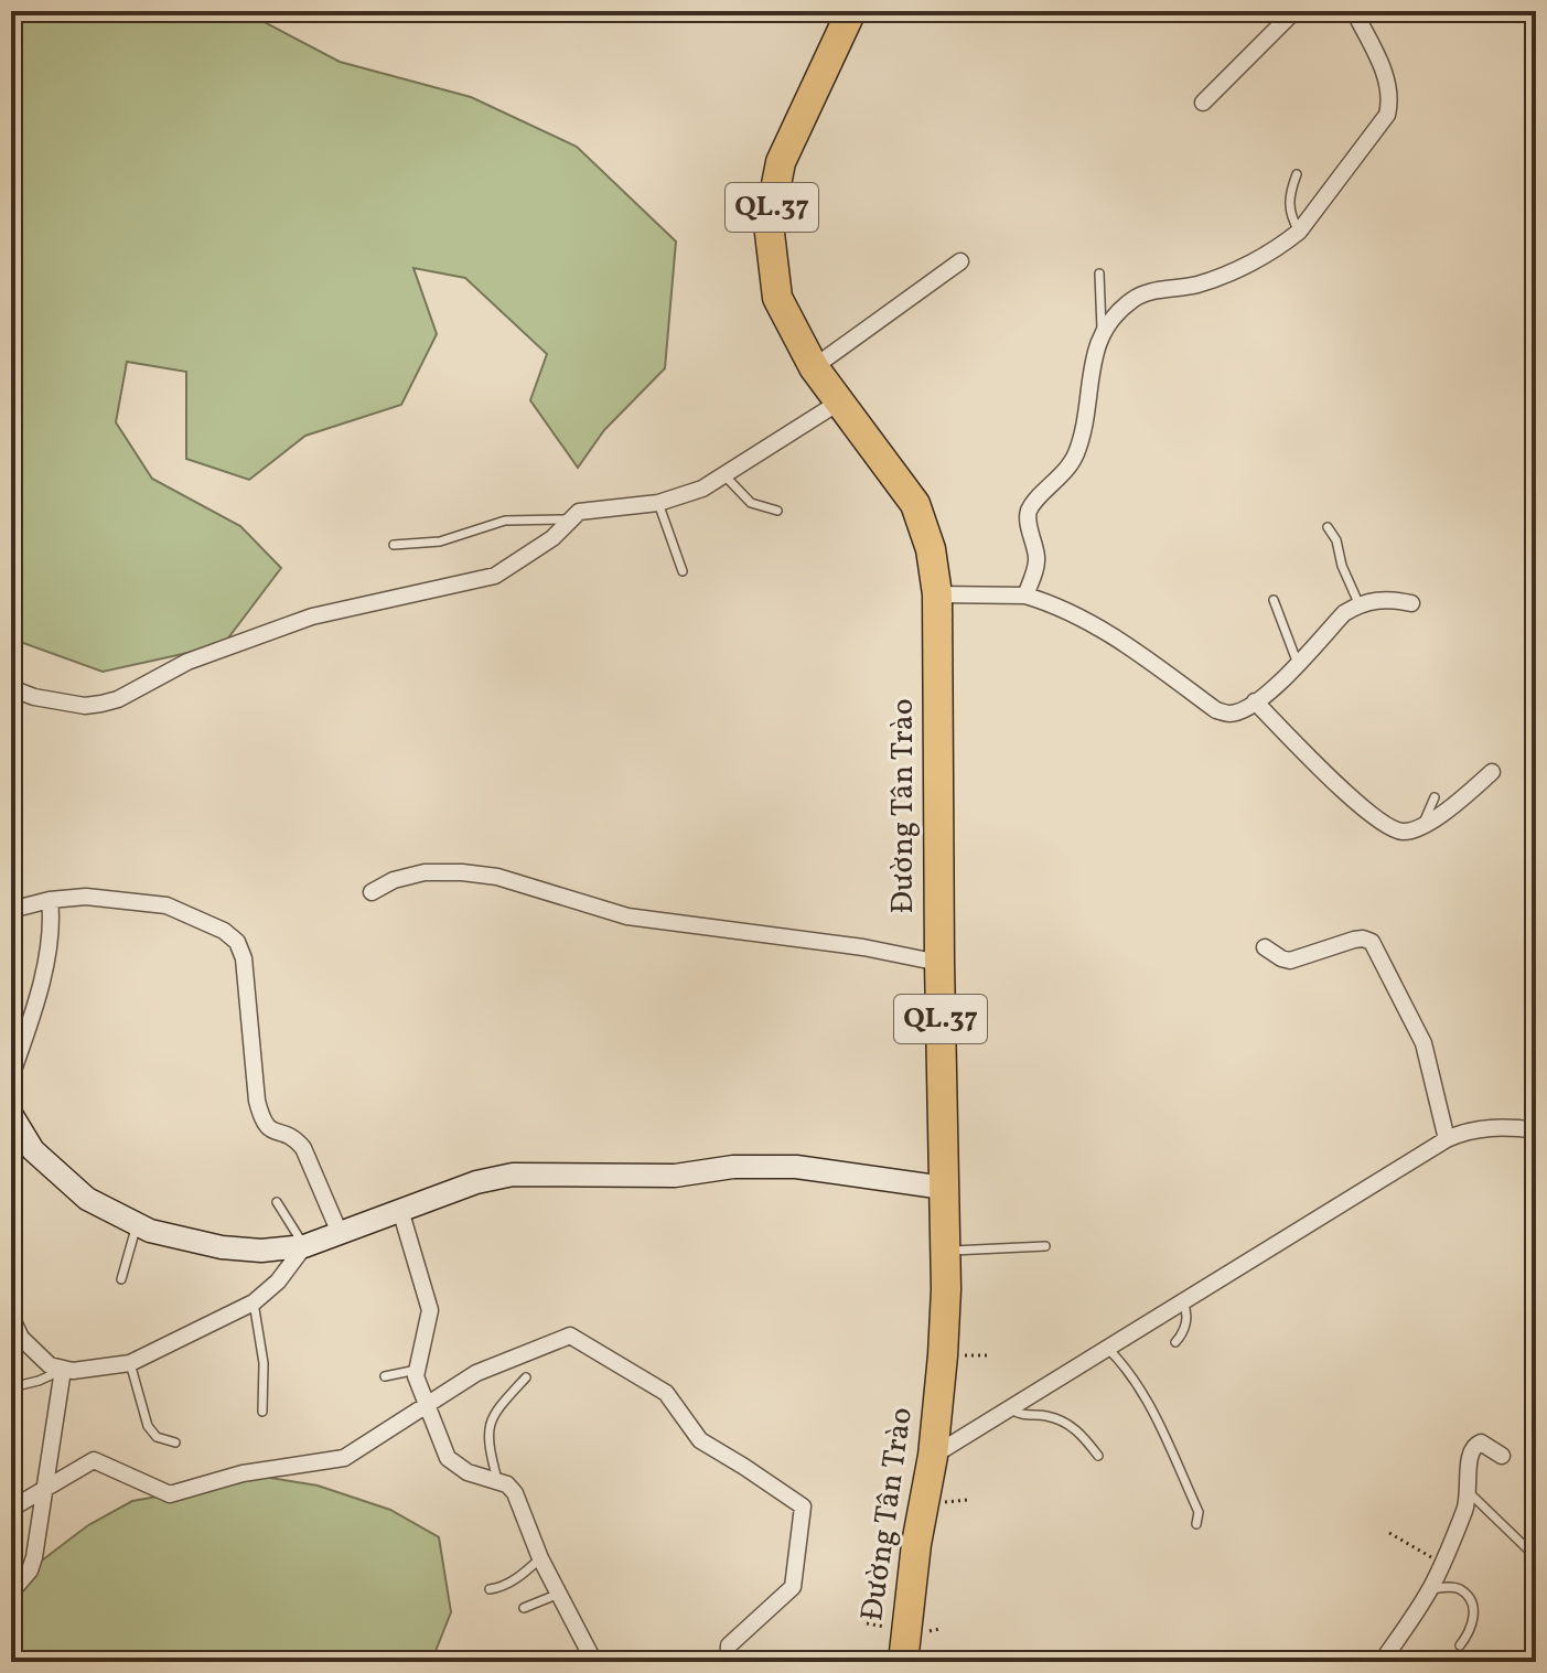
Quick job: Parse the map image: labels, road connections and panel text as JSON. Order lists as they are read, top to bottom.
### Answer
{
  "streets": {
    "highway": ["QL.37", "Đường Tân Trào"]
  }
}
